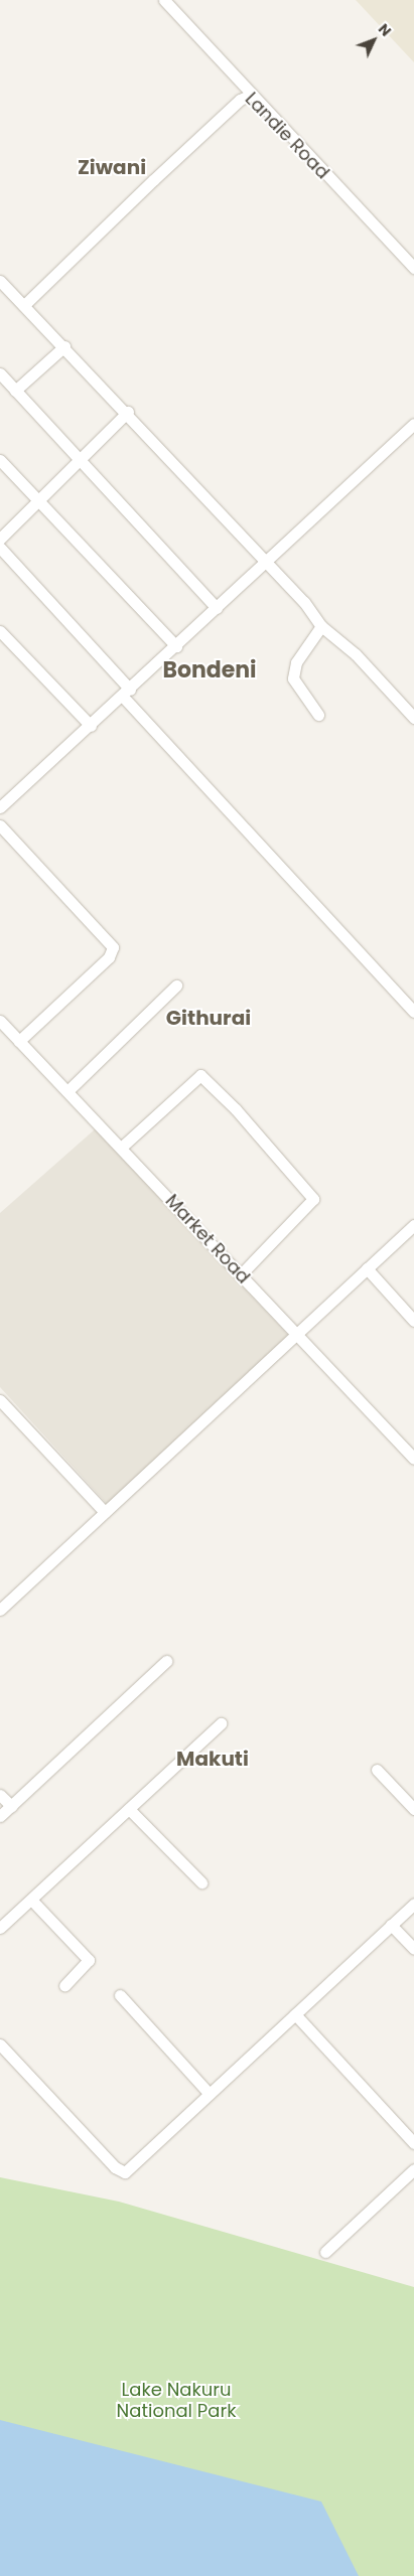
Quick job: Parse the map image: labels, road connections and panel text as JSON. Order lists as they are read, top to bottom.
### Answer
{
  "streets": {
    "street": ["Landie Road", "Market Road"]
  },
  "districts": [
    "Ziwani",
    "Bondeni",
    "Githurai",
    "Makuti"
  ],
  "parks": ["Lake Nakuru National Park"],
  "north": "top right"
}
